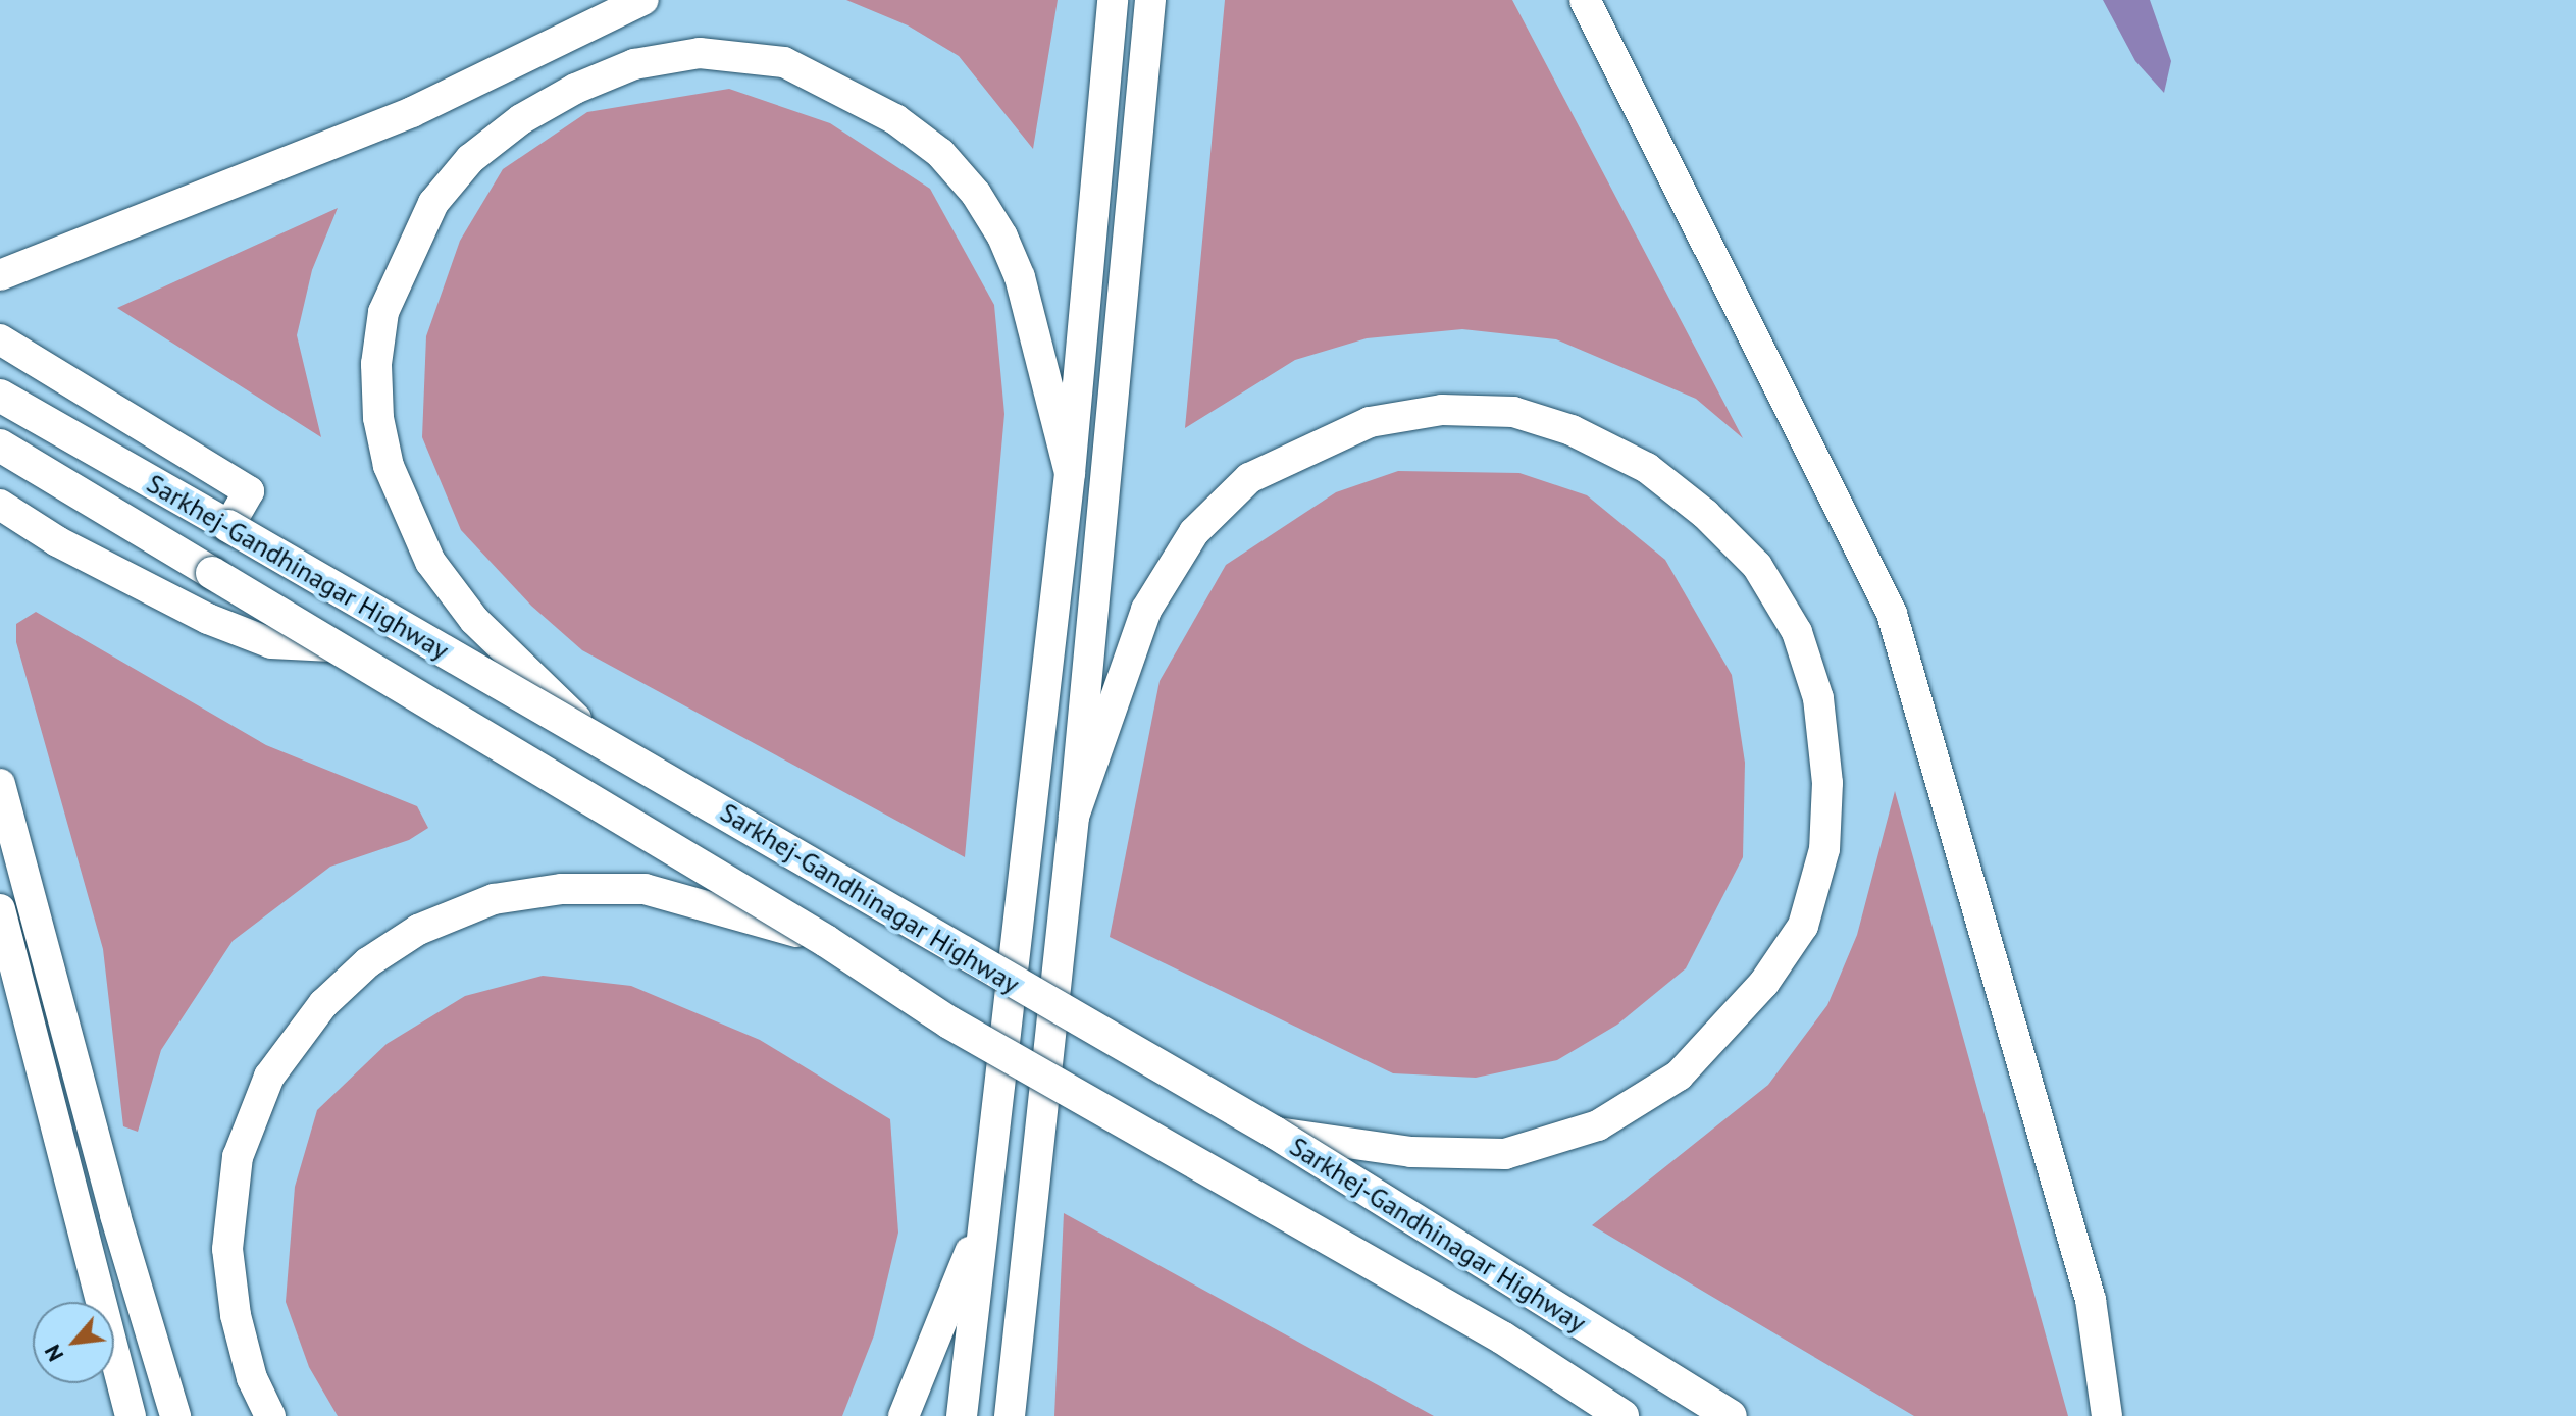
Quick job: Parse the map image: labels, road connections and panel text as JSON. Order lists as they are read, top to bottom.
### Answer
{
  "streets": {
    "highway": ["Sarkhej-Gandhinagar Highway"]
  },
  "north": "bottom left"
}
